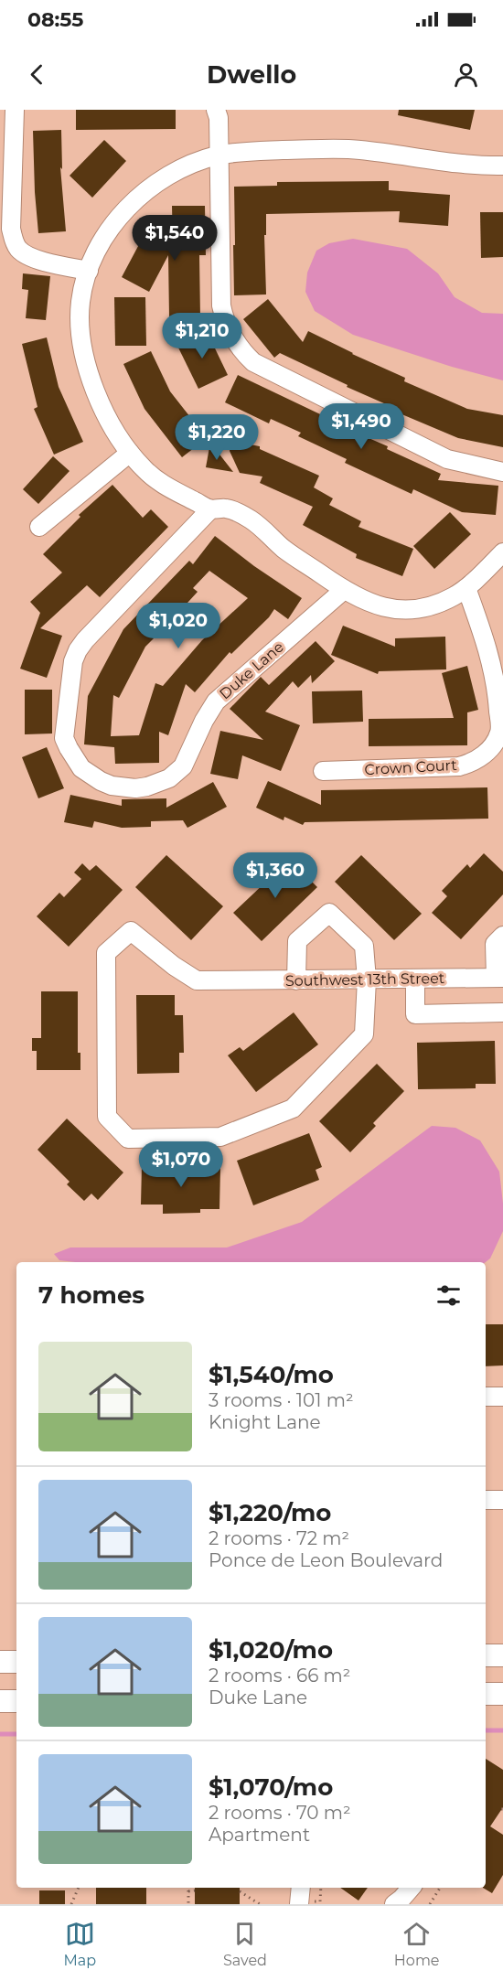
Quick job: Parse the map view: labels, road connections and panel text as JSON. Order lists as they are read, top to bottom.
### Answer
{
  "streets": {
    "street": ["Duke Lane", "Crown Court", "Southwest 13th Street"]
  },
  "page": {
    "status": "08:55",
    "header": "Dwello",
    "price": [
      "$1,540",
      "$1,210",
      "$1,490",
      "$1,220",
      "$1,020",
      "$1,360",
      "$1,070"
    ],
    "heading": "7 homes",
    "list": [
      {
        "name": "$1,540/mo",
        "note": "3 rooms · 101 m² · Knight Lane"
      },
      {
        "name": "$1,220/mo",
        "note": "2 rooms · 72 m² · Ponce de Leon Boulevard"
      },
      {
        "name": "$1,020/mo",
        "note": "2 rooms · 66 m² · Duke Lane"
      },
      {
        "name": "$1,070/mo",
        "note": "2 rooms · 70 m² · Apartment"
      }
    ],
    "tabs": ["Map", "Saved", "Home"]
  }
}
